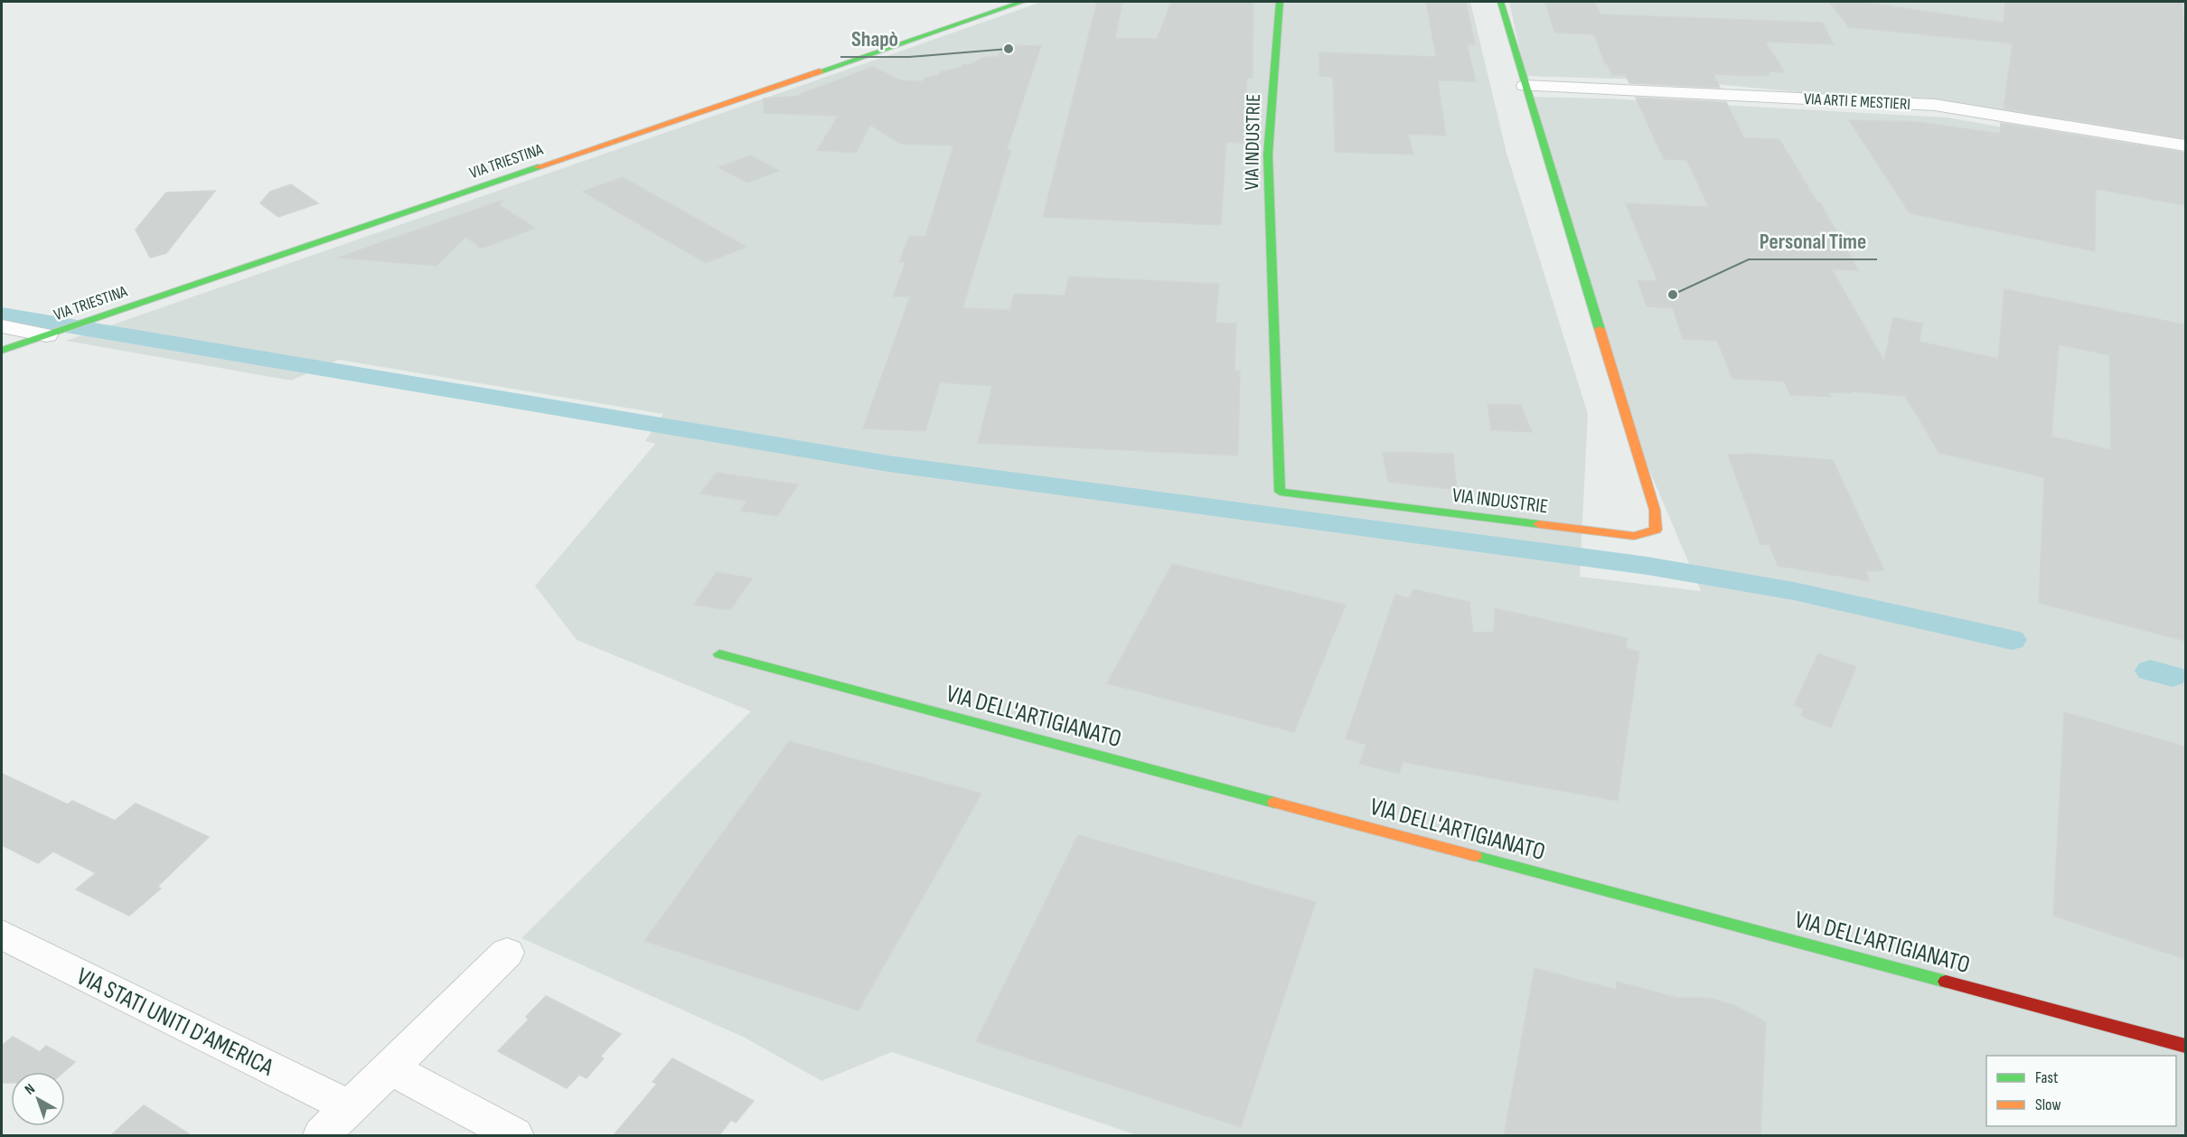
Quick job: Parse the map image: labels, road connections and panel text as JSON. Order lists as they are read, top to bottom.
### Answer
{
  "streets": {
    "street": [
      "VIA ARTI E MESTIERI",
      "VIA INDUSTRIE",
      "VIA TRIESTINA",
      "VIA DELL'ARTIGIANATO",
      "VIA STATI UNITI D'AMERICA"
    ]
  },
  "crossings": [
    ["VIA ARTI E MESTIERI", "VIA INDUSTRIE"]
  ],
  "places": ["Shapò", "Personal Time"],
  "legend": ["Fast", "Slow"],
  "north": "top left"
}
